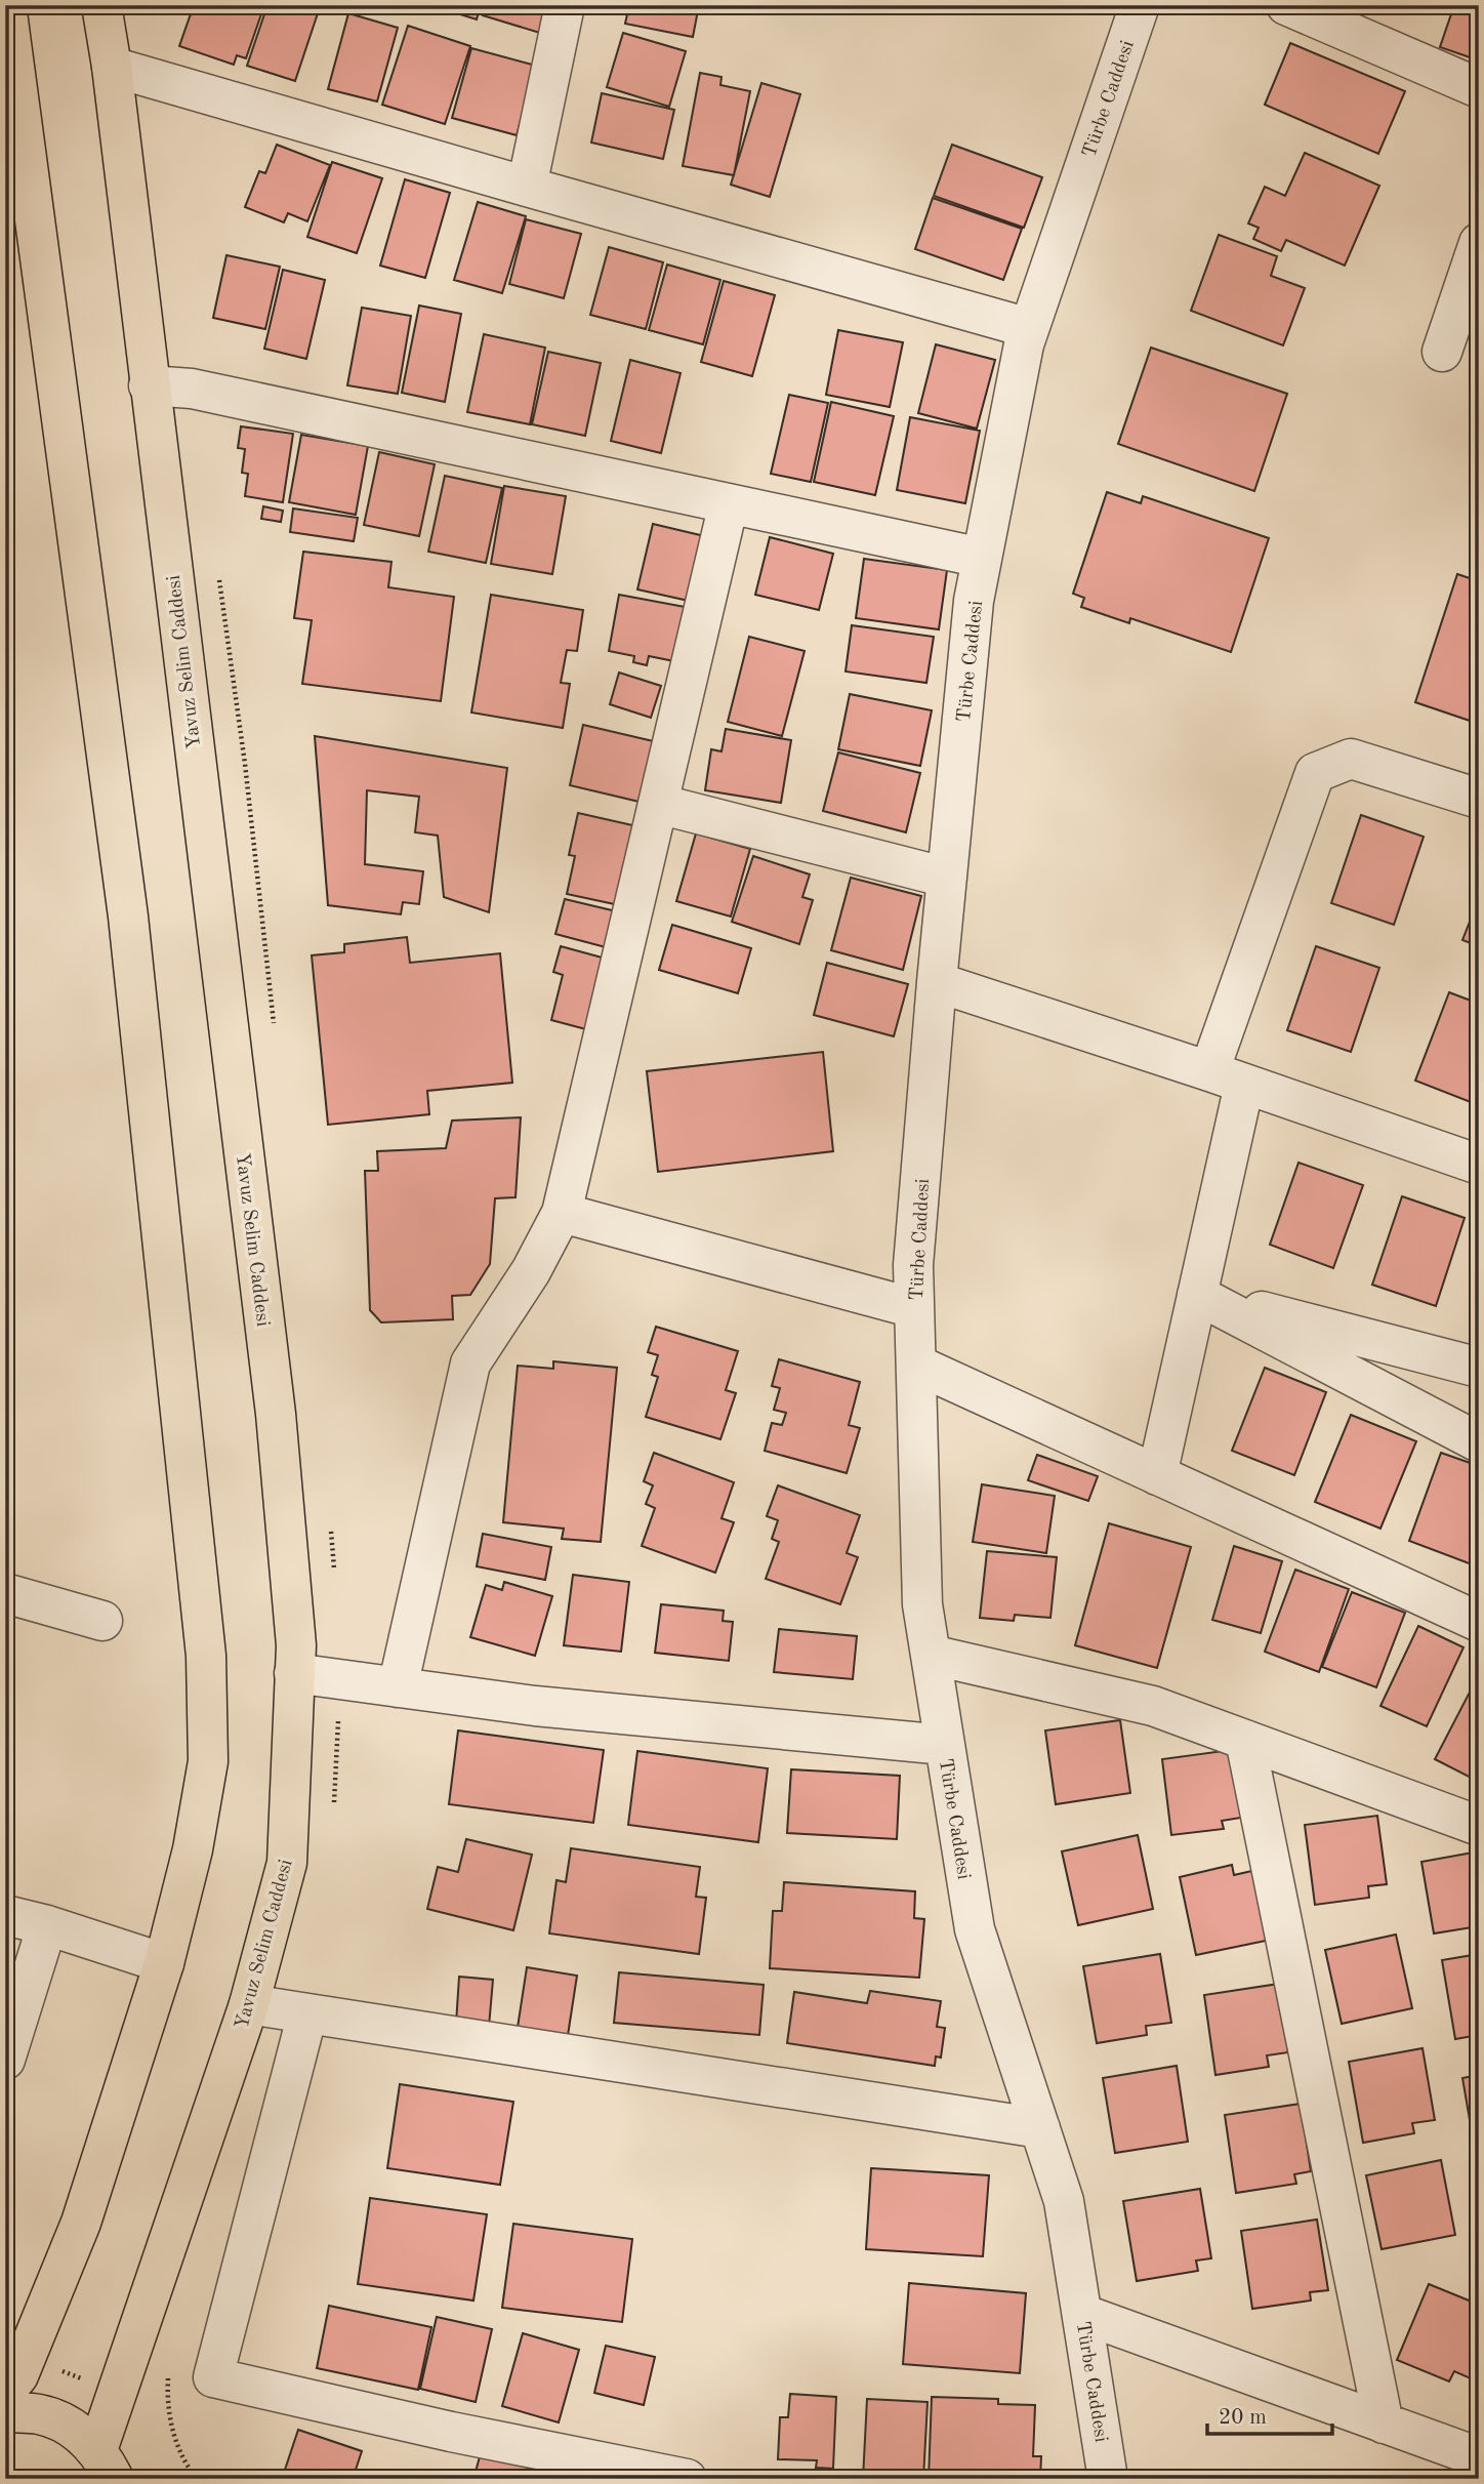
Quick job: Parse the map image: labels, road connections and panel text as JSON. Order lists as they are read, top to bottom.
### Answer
{
  "streets": {
    "main road": ["Yavuz Selim Caddesi"],
    "street": ["Türbe Caddesi"]
  },
  "scale_bar": "20 m"
}
